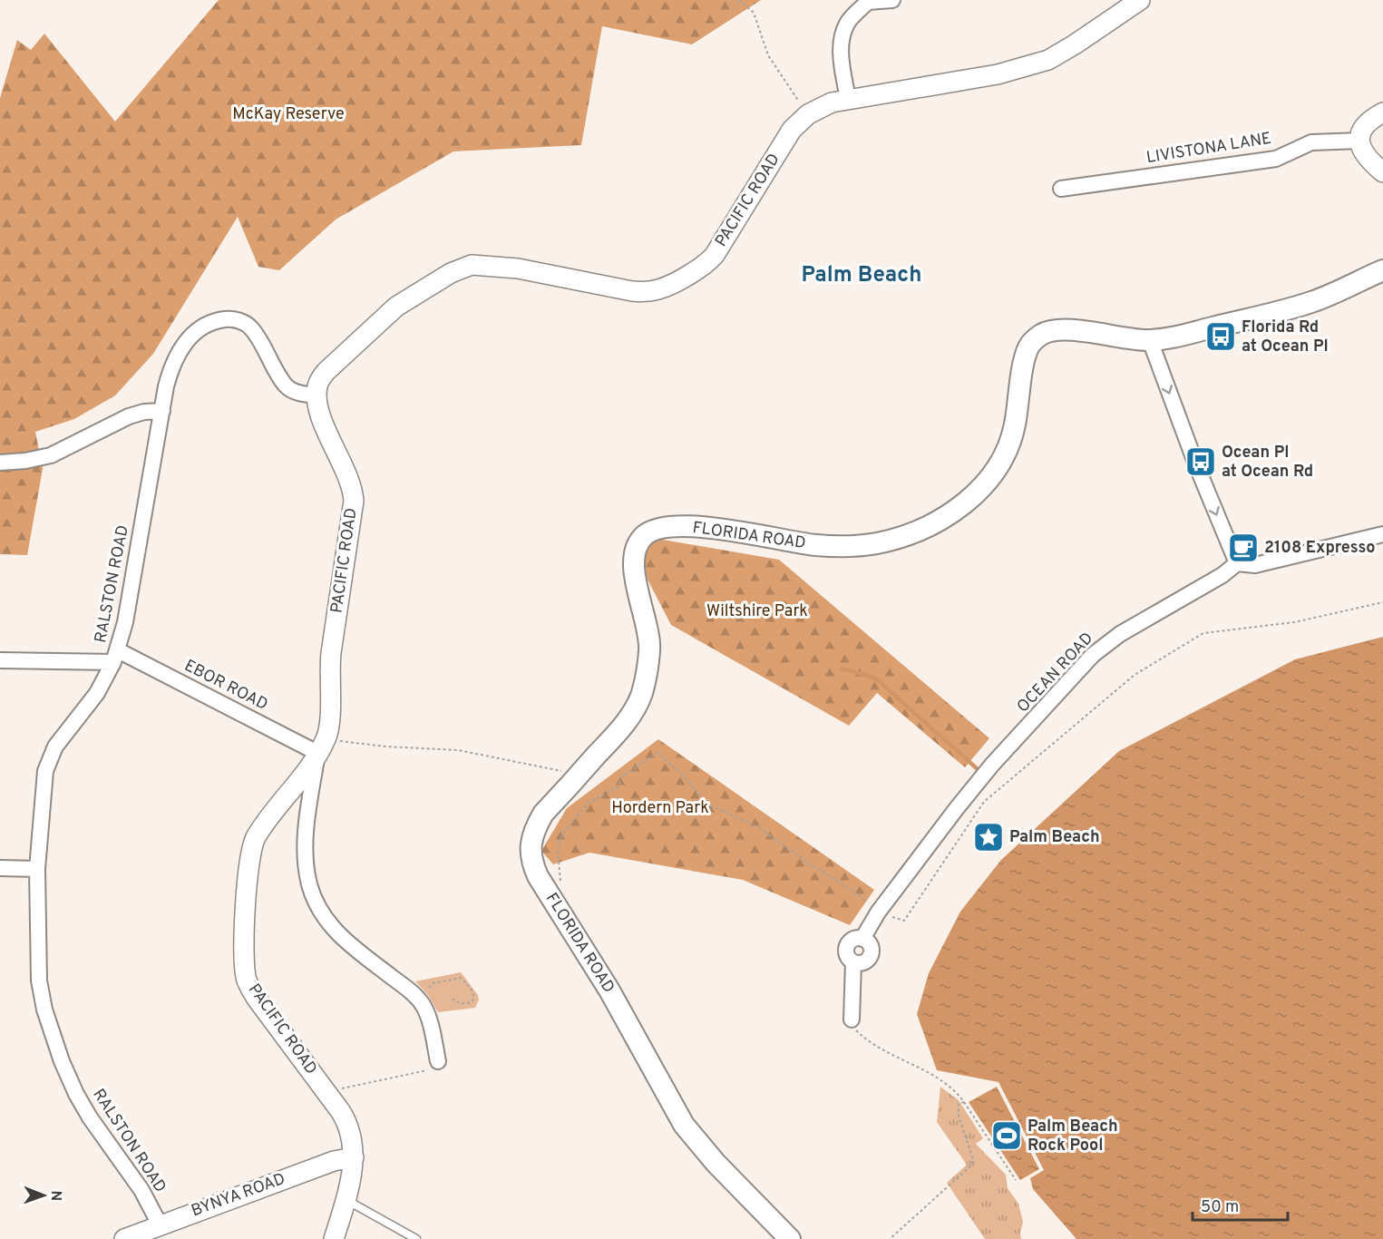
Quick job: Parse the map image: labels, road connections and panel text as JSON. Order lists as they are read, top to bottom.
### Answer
{
  "streets": {
    "main road": ["FLORIDA ROAD"],
    "street": [
      "LIVISTONA LANE",
      "PACIFIC ROAD",
      "RALSTON ROAD",
      "OCEAN ROAD",
      "EBOR ROAD",
      "BYNYA ROAD"
    ]
  },
  "crossings": [
    ["PACIFIC ROAD", "RALSTON ROAD"],
    ["PACIFIC ROAD", "EBOR ROAD"],
    ["PACIFIC ROAD", "BYNYA ROAD"],
    ["RALSTON ROAD", "EBOR ROAD"],
    ["RALSTON ROAD", "BYNYA ROAD"]
  ],
  "districts": ["Palm Beach"],
  "parks": ["McKay Reserve", "Wiltshire Park", "Hordern Park"],
  "places": {
    "bus stop": ["Florida Rd at Ocean Pl", "Ocean Pl at Ocean Rd"],
    "cafe": ["2108 Expresso"],
    "place": ["Palm Beach"],
    "sports": ["Palm Beach Rock Pool"]
  },
  "scale_bar": "50 m",
  "north": "right"
}
